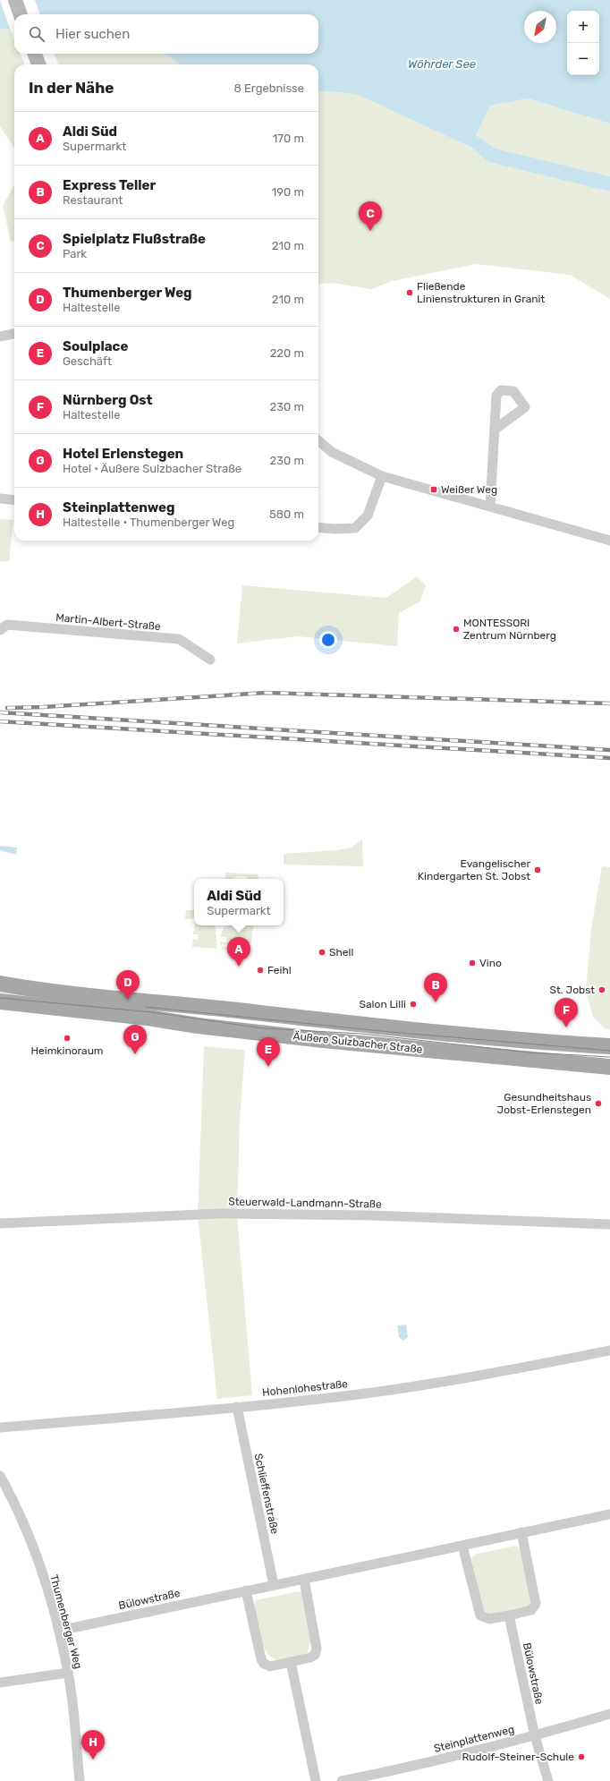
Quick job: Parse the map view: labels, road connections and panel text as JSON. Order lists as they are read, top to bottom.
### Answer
{
  "streets": {
    "main road": ["Äußere Sulzbacher Straße"],
    "street": [
      "Martin-Albert-Straße",
      "Steuerwald-Landmann-Straße",
      "Hohenlohestraße",
      "Schlieffenstraße",
      "Bülowstraße",
      "Thumenberger Weg",
      "Steinplattenweg"
    ]
  },
  "crossings": [
    ["Hohenlohestraße", "Schlieffenstraße"],
    ["Schlieffenstraße", "Bülowstraße"],
    ["Bülowstraße", "Thumenberger Weg"],
    ["Bülowstraße", "Steinplattenweg"]
  ],
  "water": ["Wöhrder See"],
  "places": {
    "other": [
      "Fließende Linienstrukturen in Granit",
      "MONTESSORI Zentrum Nürnberg",
      "Evangelischer Kindergarten St. Jobst",
      "Shell",
      "Vino",
      "Feihl",
      "St. Jobst",
      "Salon Lilli",
      "Heimkinoraum",
      "Gesundheitshaus Jobst-Erlenstegen",
      "Rudolf-Steiner-Schule"
    ],
    "transit": ["Weißer Weg"]
  },
  "north": "bottom left",
  "page": {
    "map_buttons": ["+", "−"],
    "search": "Hier suchen",
    "heading": ["In der Nähe", "8 Ergebnisse"],
    "list": [
      {
        "mark": "A",
        "name": "Aldi Süd",
        "note": "Supermarkt",
        "value": "170 m"
      },
      {
        "mark": "B",
        "name": "Express Teller",
        "note": "Restaurant",
        "value": "190 m"
      },
      {
        "mark": "C",
        "name": "Spielplatz Flußstraße",
        "note": "Park",
        "value": "210 m"
      },
      {
        "mark": "D",
        "name": "Thumenberger Weg",
        "note": "Haltestelle",
        "value": "210 m"
      },
      {
        "mark": "E",
        "name": "Soulplace",
        "note": "Geschäft",
        "value": "220 m"
      },
      {
        "mark": "F",
        "name": "Nürnberg Ost",
        "note": "Haltestelle",
        "value": "230 m"
      },
      {
        "mark": "G",
        "name": "Hotel Erlenstegen",
        "note": "Hotel · Äußere Sulzbacher Straße",
        "value": "230 m"
      },
      {
        "mark": "H",
        "name": "Steinplattenweg",
        "note": "Haltestelle · Thumenberger Weg",
        "value": "580 m"
      }
    ],
    "pins": [
      "C",
      "A",
      "D",
      "B",
      "F",
      "G",
      "E",
      "H"
    ],
    "popup": ["Aldi Süd", "Supermarkt"]
  }
}
